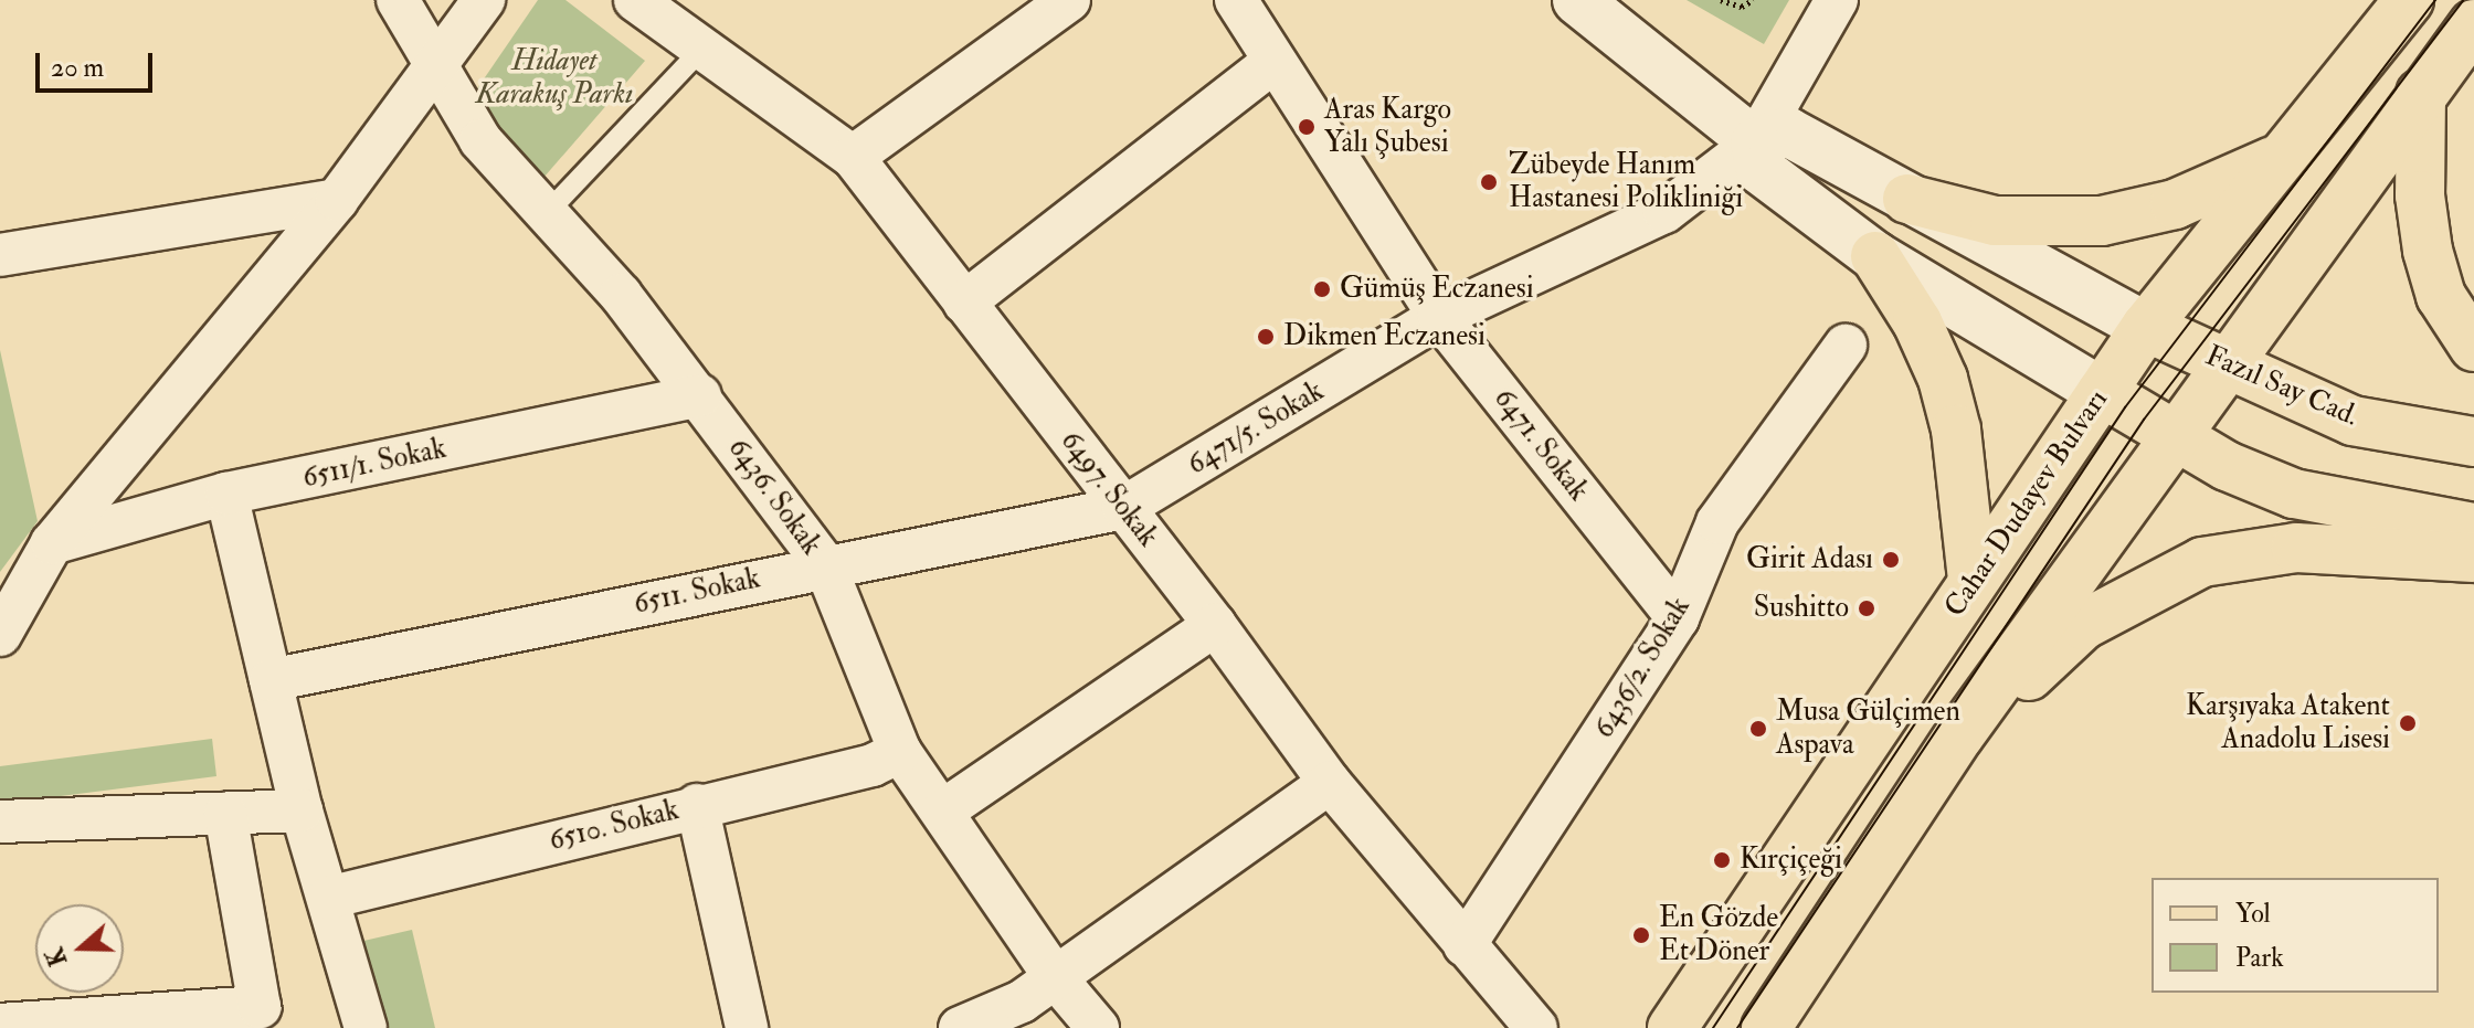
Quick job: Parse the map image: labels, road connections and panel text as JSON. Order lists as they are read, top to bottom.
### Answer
{
  "streets": {
    "main road": ["Fazıl Say Cad.", "Cahar Dudayev Bulvarı"],
    "street": [
      "6471/5. Sokak",
      "6471. Sokak",
      "6511/1. Sokak",
      "6497. Sokak",
      "6436. Sokak",
      "6511. Sokak",
      "6436/2. Sokak",
      "6510. Sokak"
    ]
  },
  "crossings": [
    ["Fazıl Say Cad.", "Cahar Dudayev Bulvarı"],
    ["6471/5. Sokak", "6471. Sokak"],
    ["6471/5. Sokak", "6497. Sokak"],
    ["6471/5. Sokak", "6511. Sokak"],
    ["6471. Sokak", "6436/2. Sokak"],
    ["6511/1. Sokak", "6436. Sokak"],
    ["6497. Sokak", "6511. Sokak"],
    ["6497. Sokak", "6436/2. Sokak"],
    ["6436. Sokak", "6511. Sokak"],
    ["6436. Sokak", "6510. Sokak"]
  ],
  "parks": ["Hidayet Karakuş Parkı"],
  "places": [
    "Aras Kargo Yalı Şubesi",
    "Zübeyde Hanım Hastanesi Polikliniği",
    "Gümüş Eczanesi",
    "Dikmen Eczanesi",
    "Girit Adası",
    "Sushitto",
    "Karşıyaka Atakent Anadolu Lisesi",
    "Musa Gülçimen Aspava",
    "Kırçiçeği",
    "En Gözde Et Döner"
  ],
  "legend": ["Yol", "Park"],
  "scale_bar": "20 m",
  "north": "left"
}
